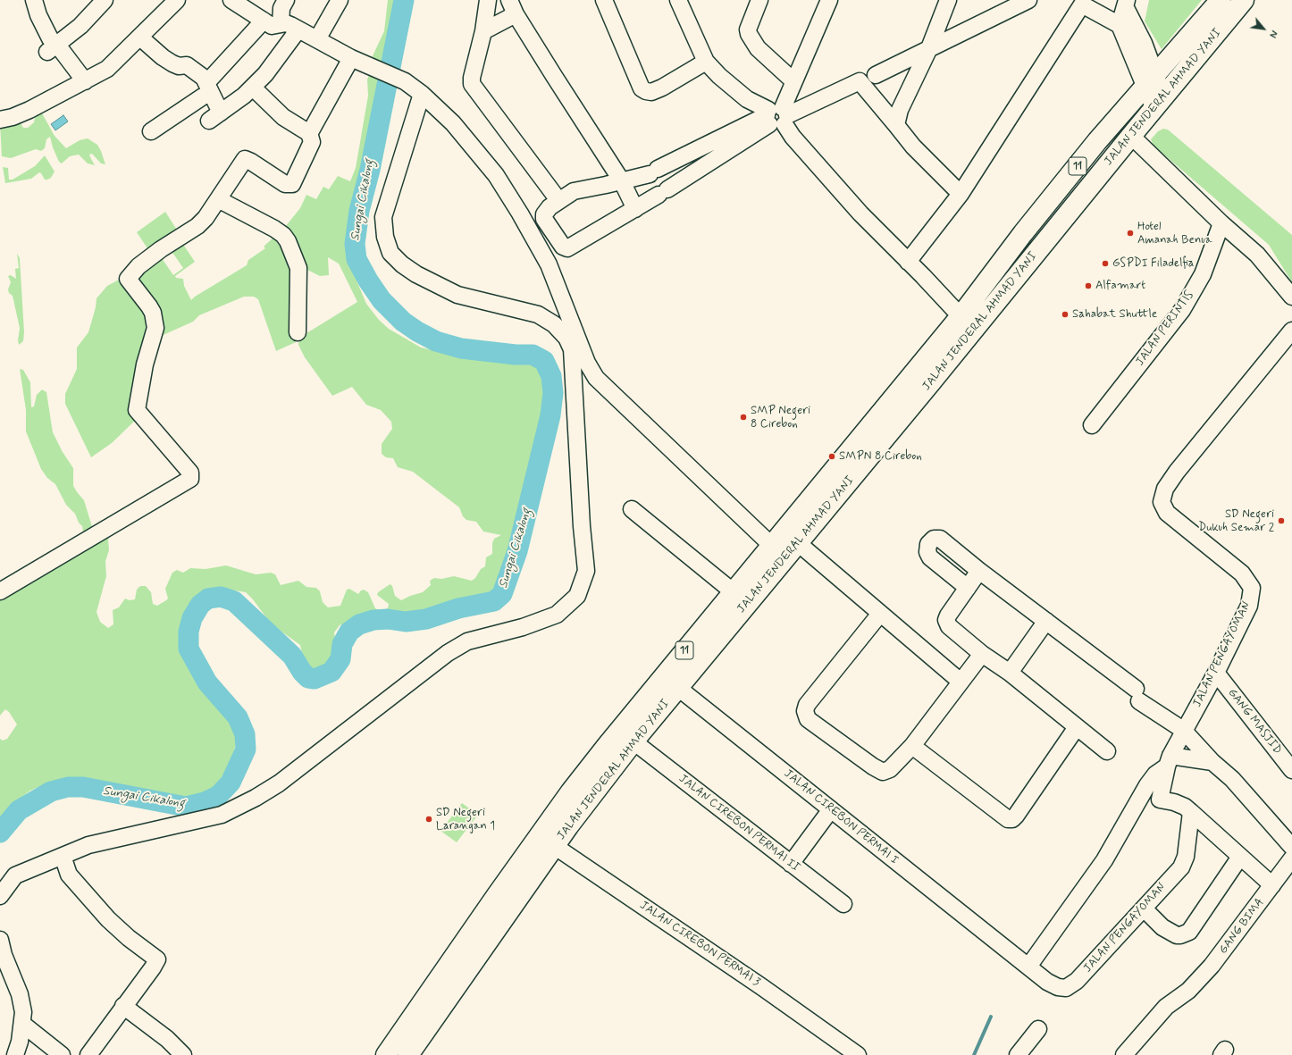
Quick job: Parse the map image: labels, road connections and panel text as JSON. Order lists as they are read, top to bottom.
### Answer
{
  "streets": {
    "highway": ["JALAN JENDERAL AHMAD YANI", "11"],
    "street": [
      "JALAN PERINTIS",
      "JALAN PENGAYOMAN",
      "GANG MASJID",
      "JALAN CIREBON PERMAI I",
      "JALAN CIREBON PERMAI II",
      "GANG BIMA",
      "JALAN CIREBON PERMAI 3"
    ]
  },
  "crossings": [
    ["JALAN JENDERAL AHMAD YANI", "JALAN CIREBON PERMAI I"],
    ["JALAN JENDERAL AHMAD YANI", "JALAN CIREBON PERMAI II"],
    ["JALAN JENDERAL AHMAD YANI", "JALAN CIREBON PERMAI 3"],
    ["JALAN PENGAYOMAN", "GANG MASJID"],
    ["JALAN PENGAYOMAN", "JALAN CIREBON PERMAI I"]
  ],
  "water": ["Sungai Cikalong"],
  "places": [
    "Hotel Amanah Benua",
    "GSPDI Filadelfia",
    "Alfamart",
    "Sahabat Shuttle",
    "SMP Negeri 8 Cirebon",
    "SMPN 8 Cirebon",
    "SD Negeri Dukuh Semar 2",
    "SD Negeri Larangan 1"
  ],
  "north": "bottom right"
}
